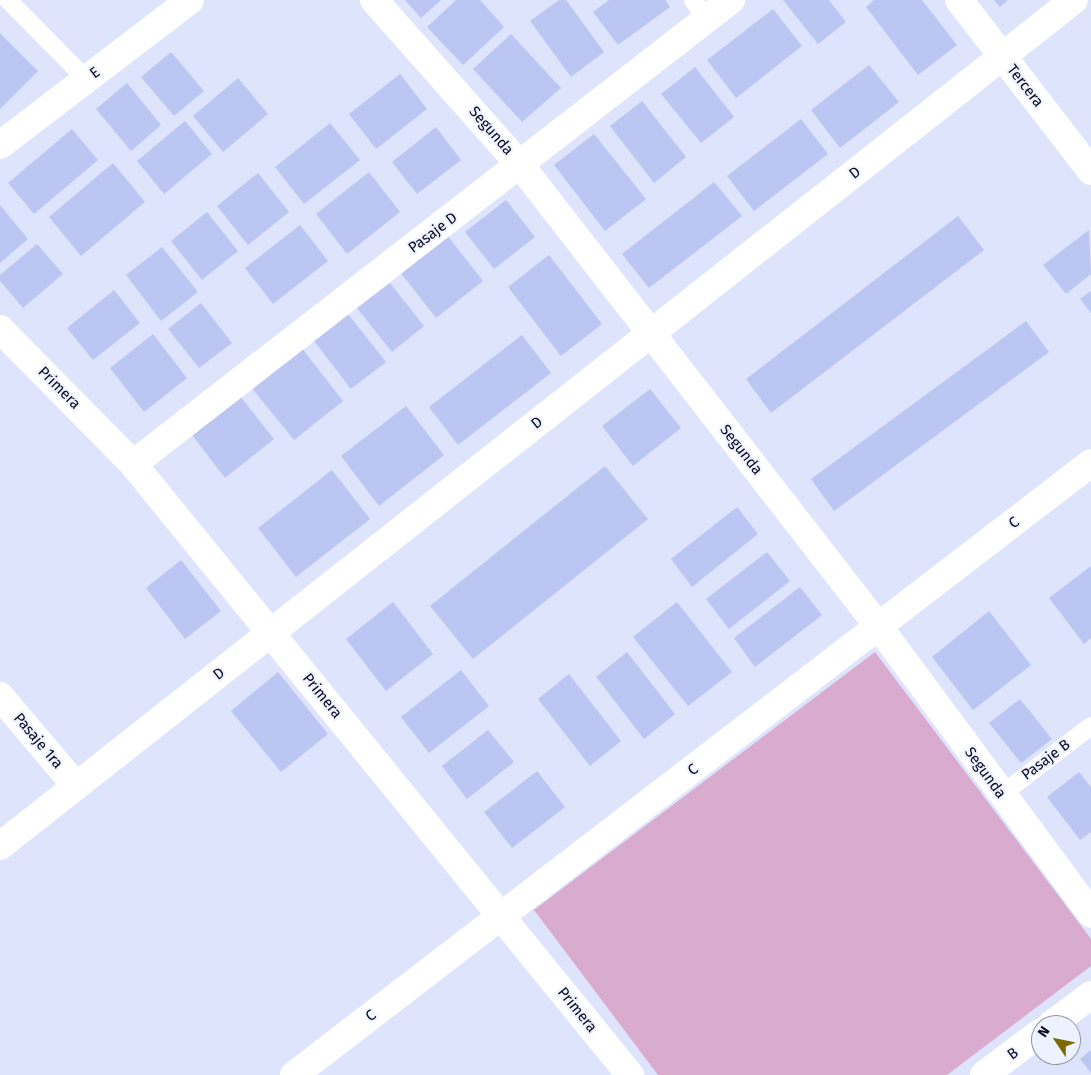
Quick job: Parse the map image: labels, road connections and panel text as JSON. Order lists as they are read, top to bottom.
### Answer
{
  "streets": {
    "street": [
      "E",
      "Tercera",
      "Segunda",
      "D",
      "Pasaje D",
      "Primera",
      "C",
      "Pasaje 1ra",
      "B"
    ],
    "lane": ["Pasaje B"]
  },
  "crossings": [
    ["Tercera", "D"],
    ["Segunda", "D"],
    ["Segunda", "Pasaje D"],
    ["Segunda", "C"],
    ["Segunda", "Pasaje B"],
    ["D", "Primera"],
    ["D", "Pasaje 1ra"],
    ["Pasaje D", "Primera"],
    ["Primera", "C"]
  ],
  "north": "top left"
}
